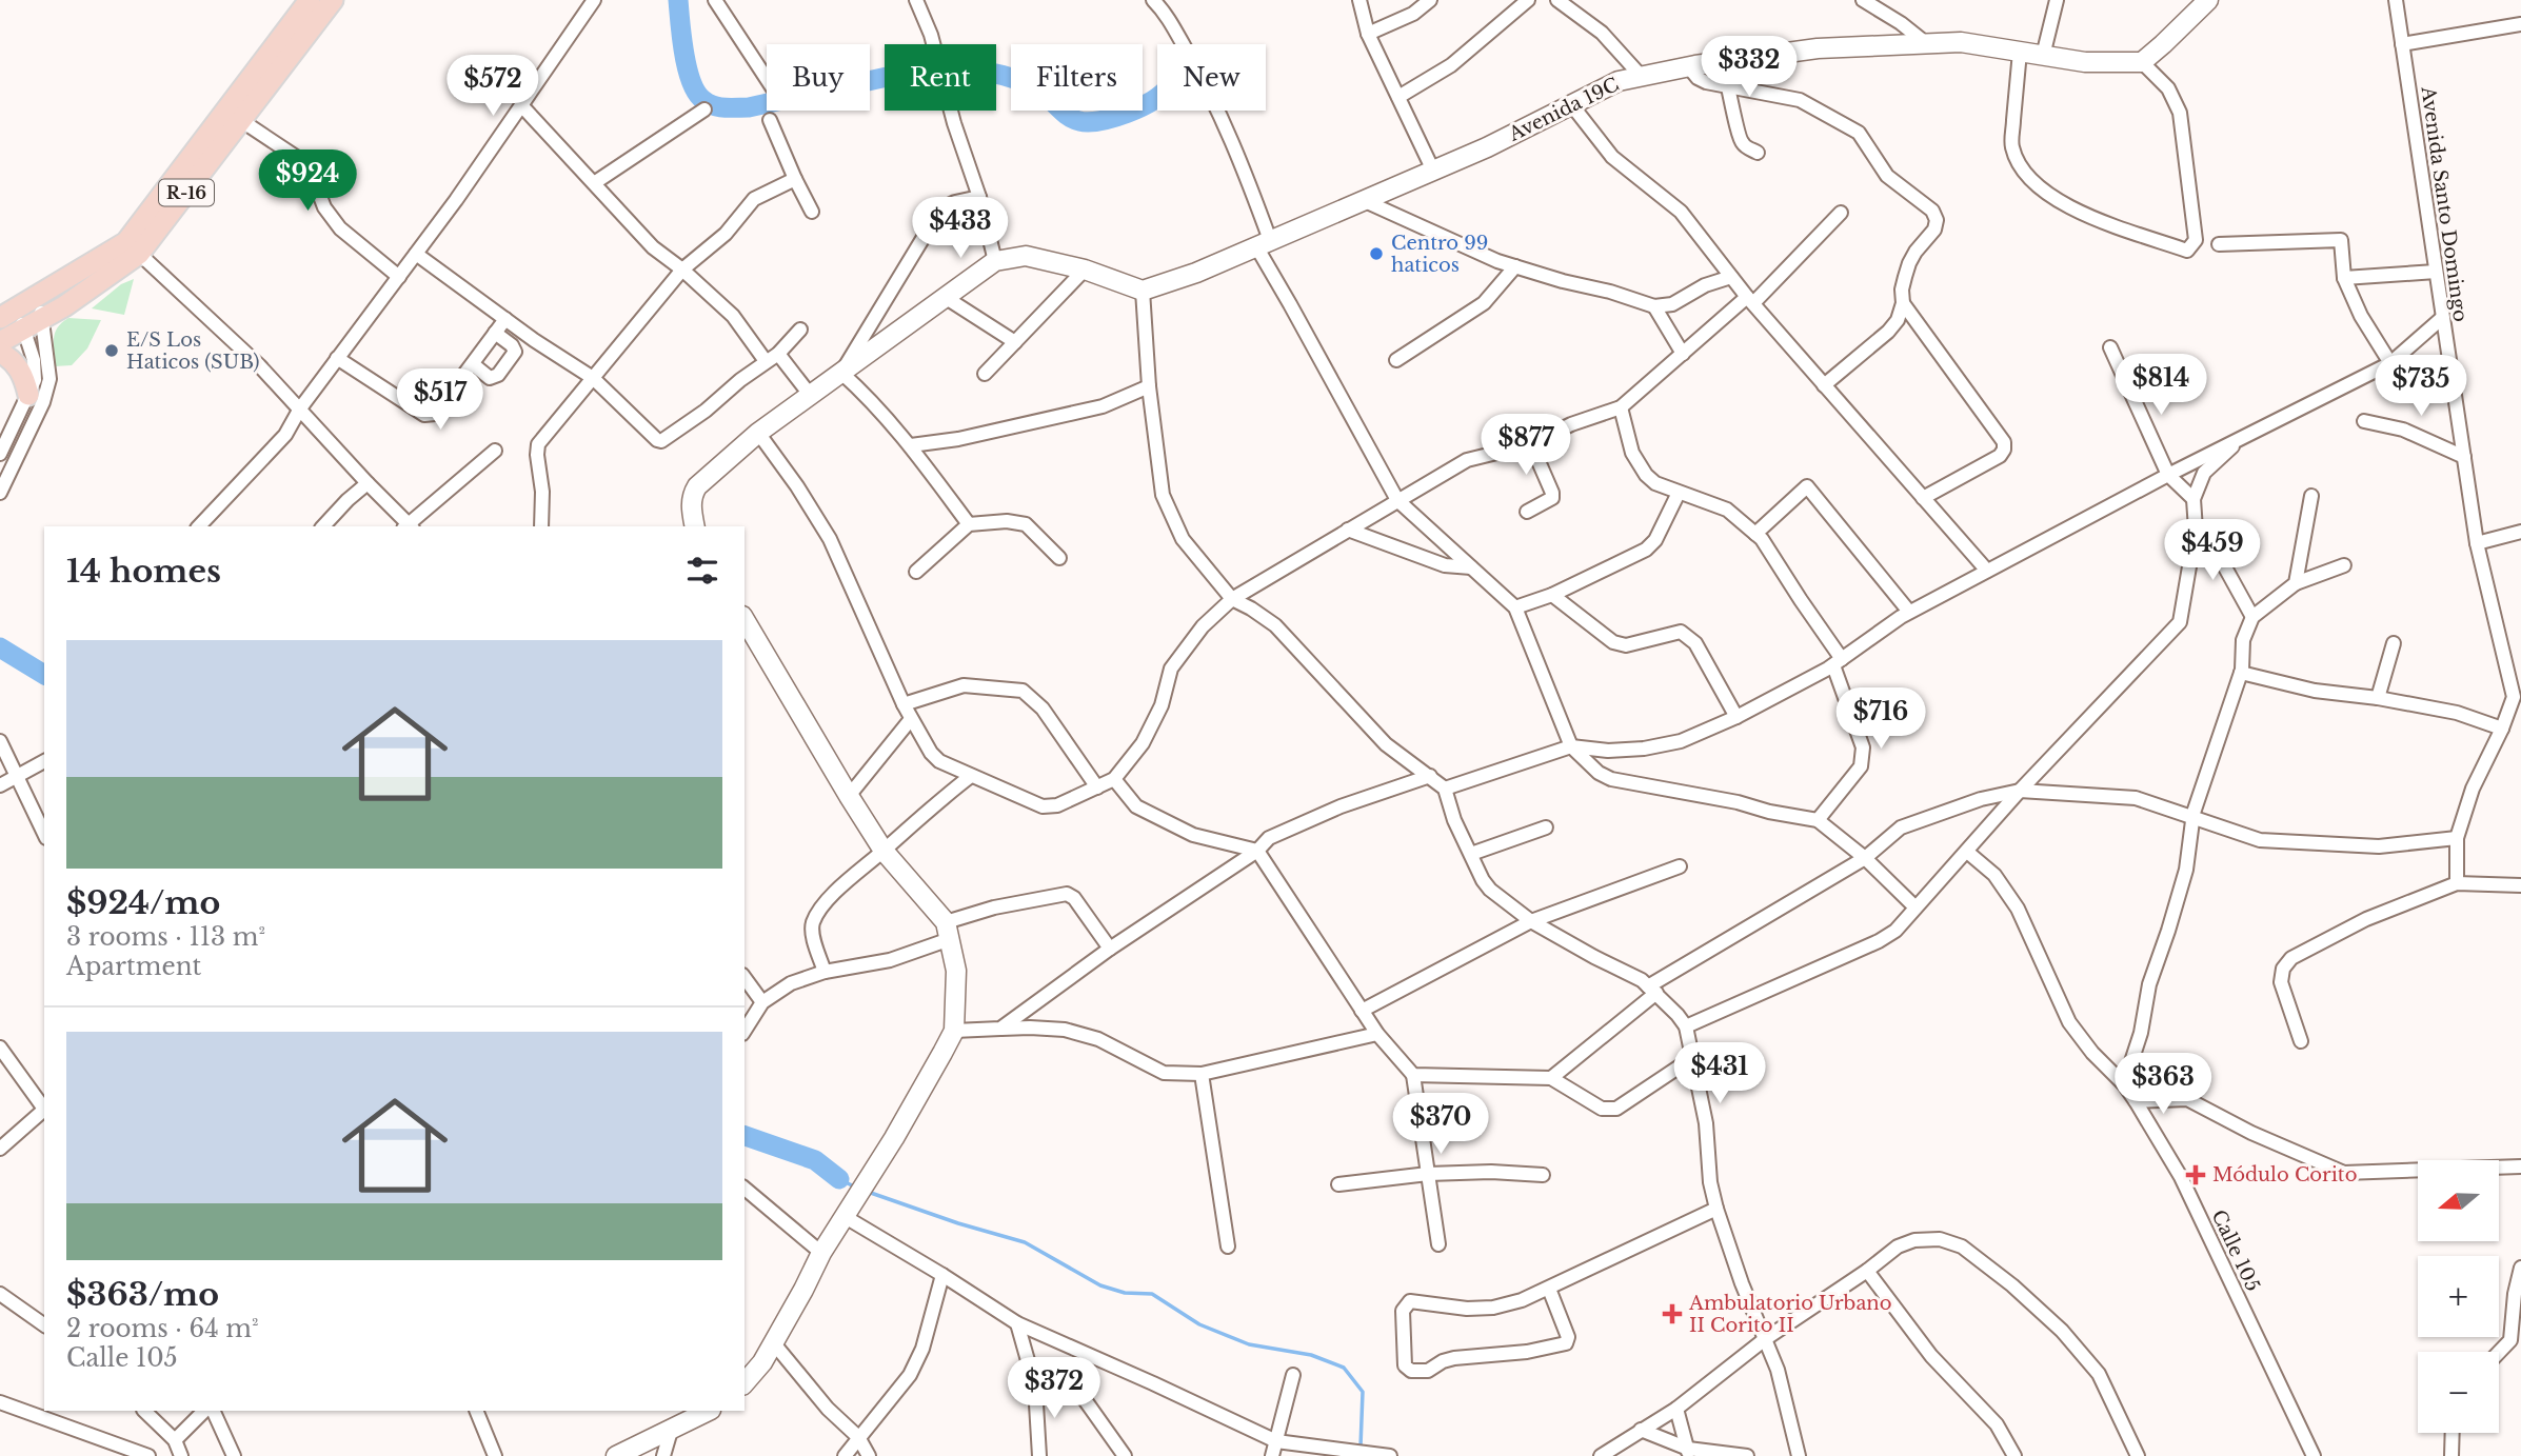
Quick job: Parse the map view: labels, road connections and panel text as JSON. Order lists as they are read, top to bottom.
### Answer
{
  "streets": {
    "main road": ["R-16"],
    "street": ["Avenida 19C", "Avenida Santo Domingo", "Calle 105"]
  },
  "places": {
    "other": ["Centro 99 haticos", "E/S Los Haticos (SUB)"],
    "health": ["Módulo Corito", "Ambulatorio Urbano II Corito II"]
  },
  "north": "left",
  "page": {
    "price": [
      "$332",
      "$572",
      "$924",
      "$433",
      "$814",
      "$735",
      "$517",
      "$877",
      "$459",
      "$716",
      "$431",
      "$363",
      "$370",
      "$372"
    ],
    "chip": [
      "Buy",
      "Rent",
      "Filters",
      "New"
    ],
    "heading": "14 homes",
    "list": [
      {
        "name": "$924/mo",
        "note": "3 rooms · 113 m² · Apartment"
      },
      {
        "name": "$363/mo",
        "note": "2 rooms · 64 m² · Calle 105"
      }
    ],
    "map_buttons": ["+", "−"]
  }
}
